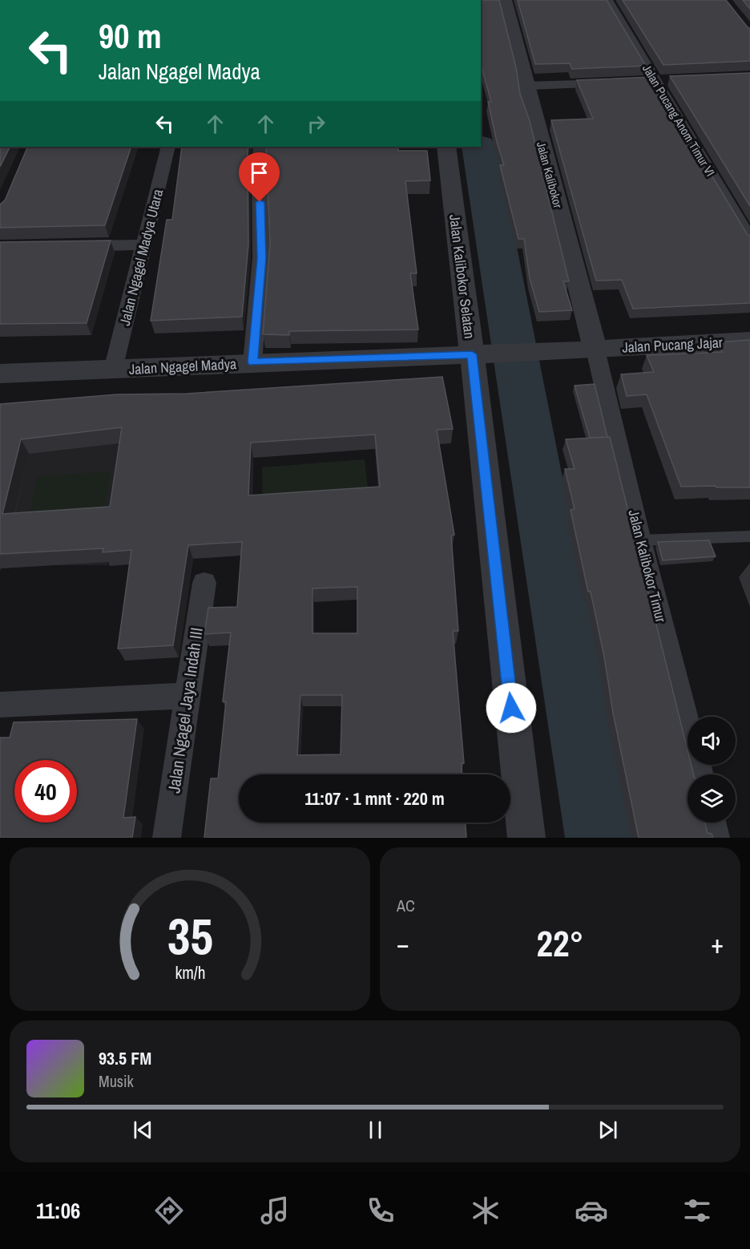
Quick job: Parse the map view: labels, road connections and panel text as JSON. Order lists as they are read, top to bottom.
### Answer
{
  "streets": {
    "street": [
      "Jalan Pucang Anom Timur VI",
      "Jalan Kalibokor",
      "Jalan Ngagel Madya Utara",
      "Jalan Kalibokor Selatan",
      "Jalan Pucang Jajar",
      "Jalan Ngagel Madya",
      "Jalan Kalibokor Timur",
      "Jalan Ngagel Jaya Indah III"
    ]
  },
  "crossings": [
    ["Jalan Kalibokor", "Jalan Pucang Jajar"],
    ["Jalan Kalibokor", "Jalan Ngagel Madya"],
    ["Jalan Kalibokor", "Jalan Kalibokor Timur"],
    ["Jalan Ngagel Madya Utara", "Jalan Ngagel Madya"],
    ["Jalan Kalibokor Selatan", "Jalan Ngagel Madya"],
    ["Jalan Pucang Jajar", "Jalan Ngagel Madya"],
    ["Jalan Pucang Jajar", "Jalan Kalibokor Timur"],
    ["Jalan Ngagel Madya", "Jalan Kalibokor Timur"]
  ],
  "page": {
    "turn": ["90 m", "Jalan Ngagel Madya"],
    "limit": "40",
    "trip": "11:07 · 1 mnt · 220 m",
    "tile": "AC",
    "heat": ["−", "22°", "+"],
    "song": ["93.5 FM", "Musik"],
    "tabs": "11:06",
    "gauge": ["35", "km/h"]
  }
}
